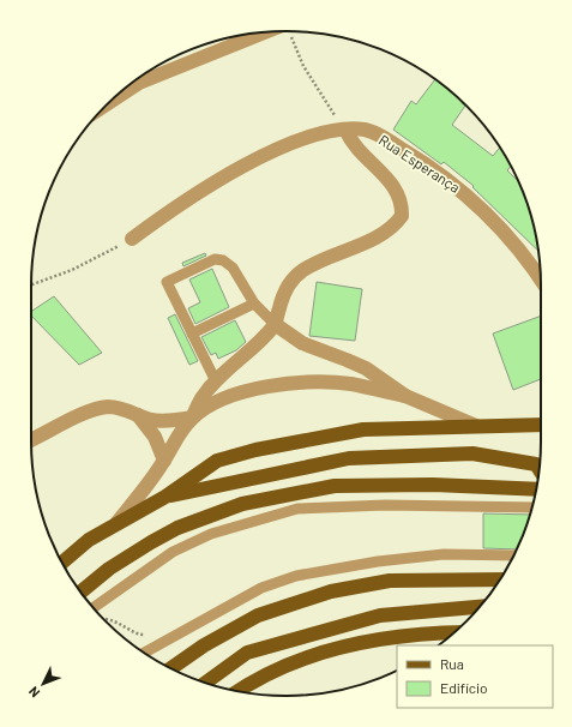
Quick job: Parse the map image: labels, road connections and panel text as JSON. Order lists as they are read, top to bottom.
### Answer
{
  "streets": {
    "street": ["Rua Esperança"]
  },
  "legend": ["Rua", "Edifício"],
  "north": "bottom left"
}
